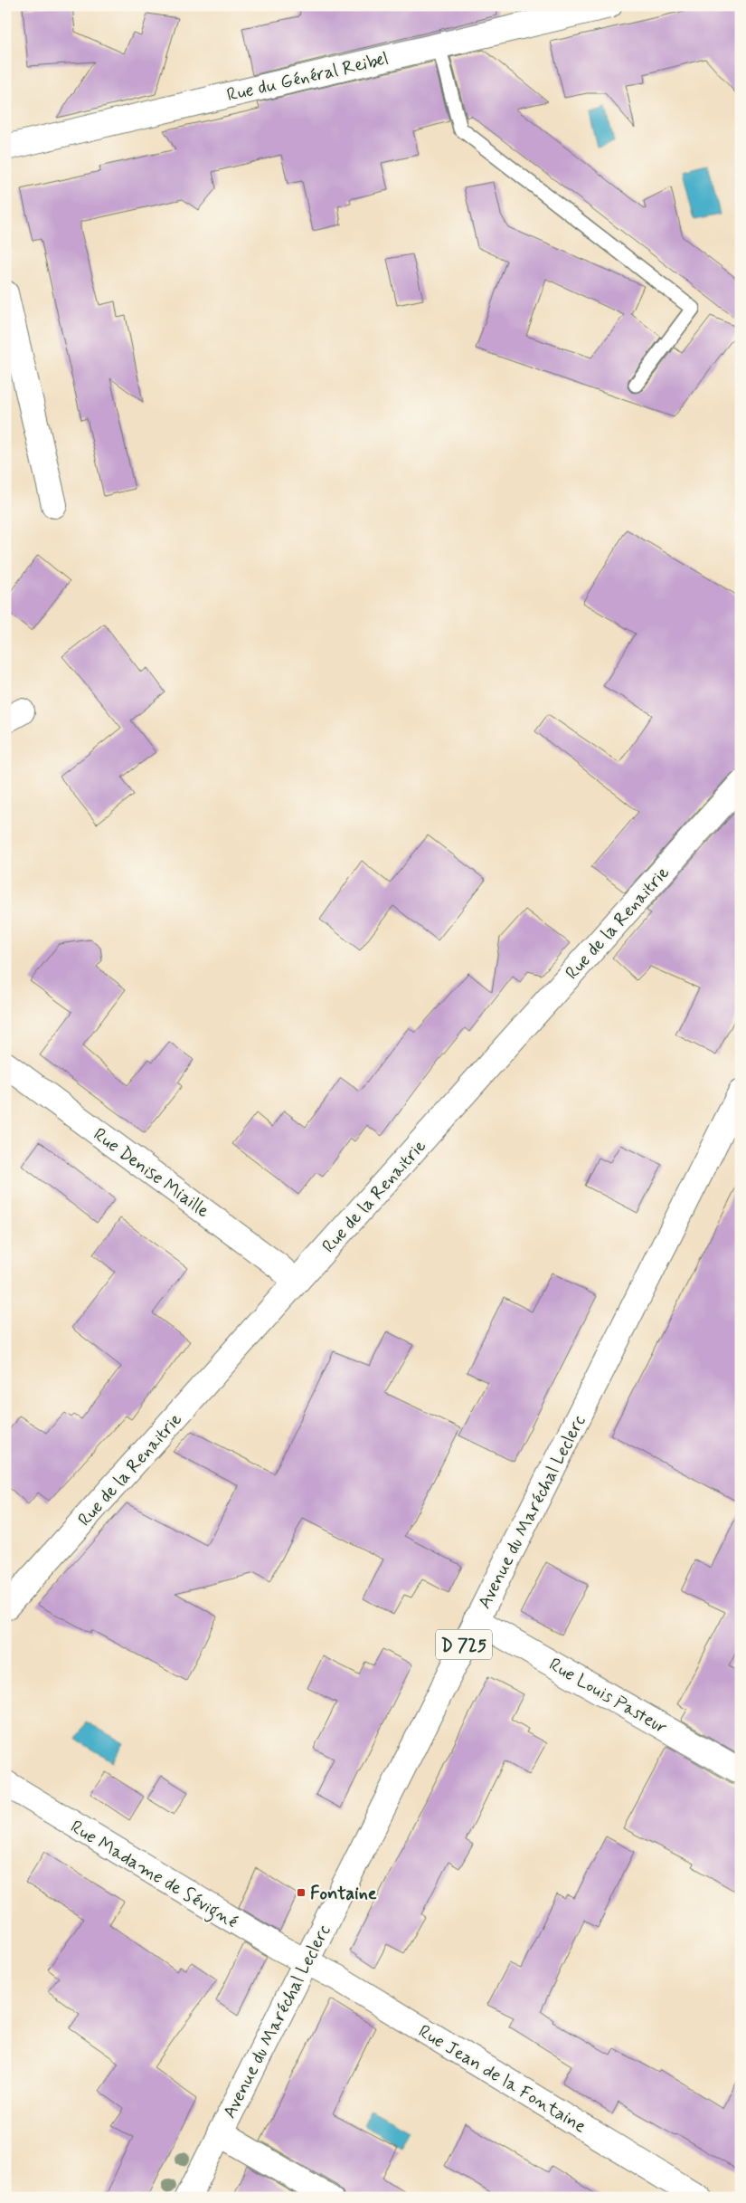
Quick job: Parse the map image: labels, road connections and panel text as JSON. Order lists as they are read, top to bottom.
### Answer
{
  "streets": {
    "street": [
      "Rue du Général Reibel",
      "Rue de la Renaitrie",
      "Rue Denise Miaille",
      "Avenue du Maréchal Leclerc",
      "D 725",
      "Rue Louis Pasteur",
      "Rue Madame de Sévigné",
      "Rue Jean de la Fontaine"
    ]
  },
  "crossings": [
    ["Rue de la Renaitrie", "Rue Denise Miaille"],
    ["Avenue du Maréchal Leclerc", "Rue Louis Pasteur"],
    ["Avenue du Maréchal Leclerc", "Rue Madame de Sévigné"],
    ["Avenue du Maréchal Leclerc", "Rue Jean de la Fontaine"],
    ["Rue Madame de Sévigné", "Rue Jean de la Fontaine"]
  ],
  "places": {
    "transit": ["Fontaine"]
  }
}
